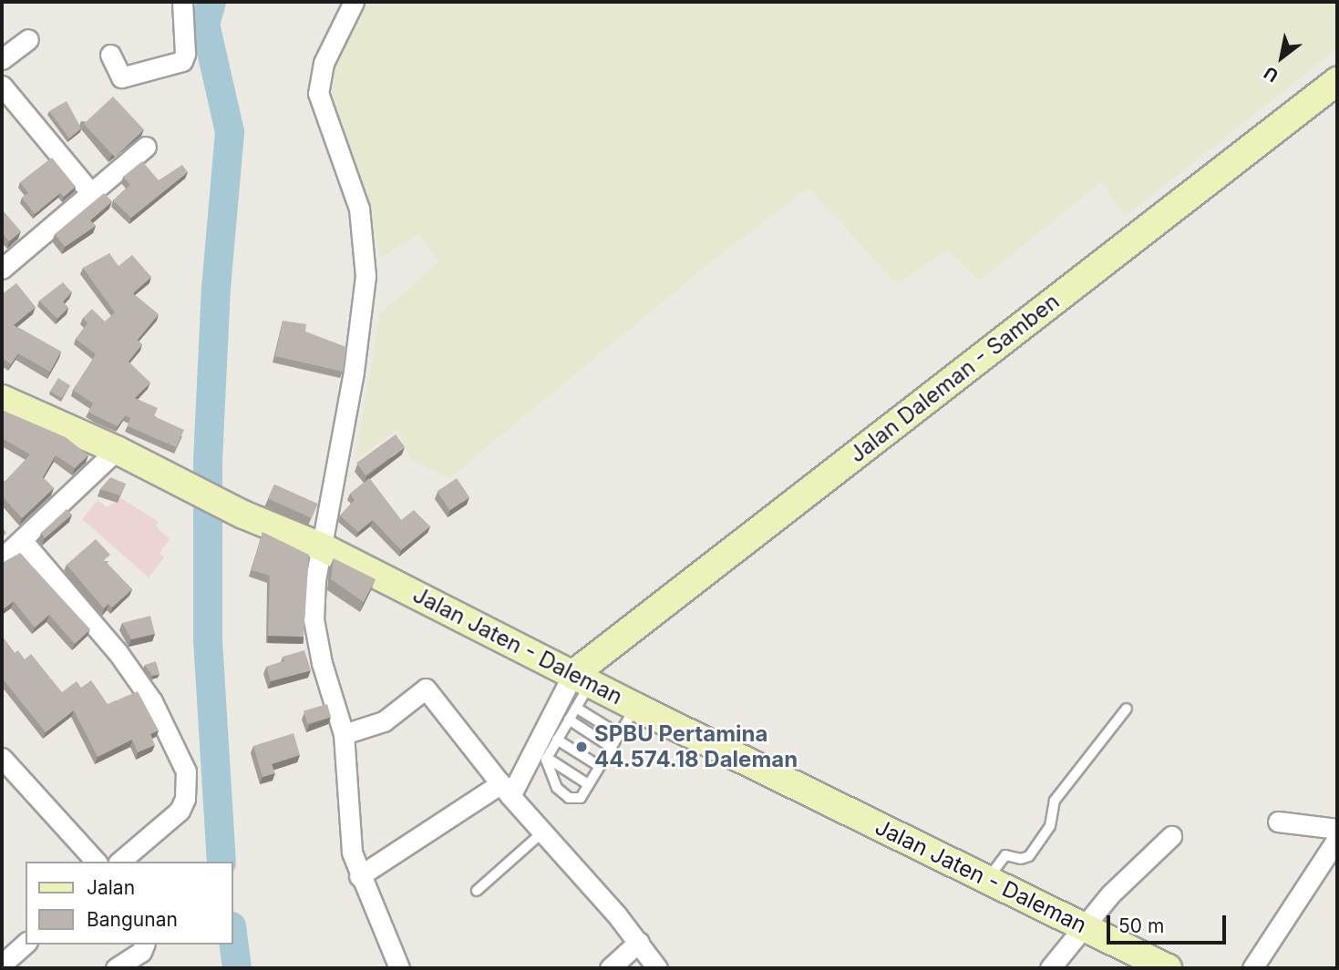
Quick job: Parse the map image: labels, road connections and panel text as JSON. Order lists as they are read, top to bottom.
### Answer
{
  "streets": {
    "main road": ["Jalan Daleman - Samben", "Jalan Jaten - Daleman"]
  },
  "crossings": [
    ["Jalan Daleman - Samben", "Jalan Jaten - Daleman"]
  ],
  "places": ["SPBU Pertamina 44.574.18 Daleman"],
  "legend": ["Jalan", "Bangunan"],
  "scale_bar": "50 m",
  "north": "bottom left"
}
